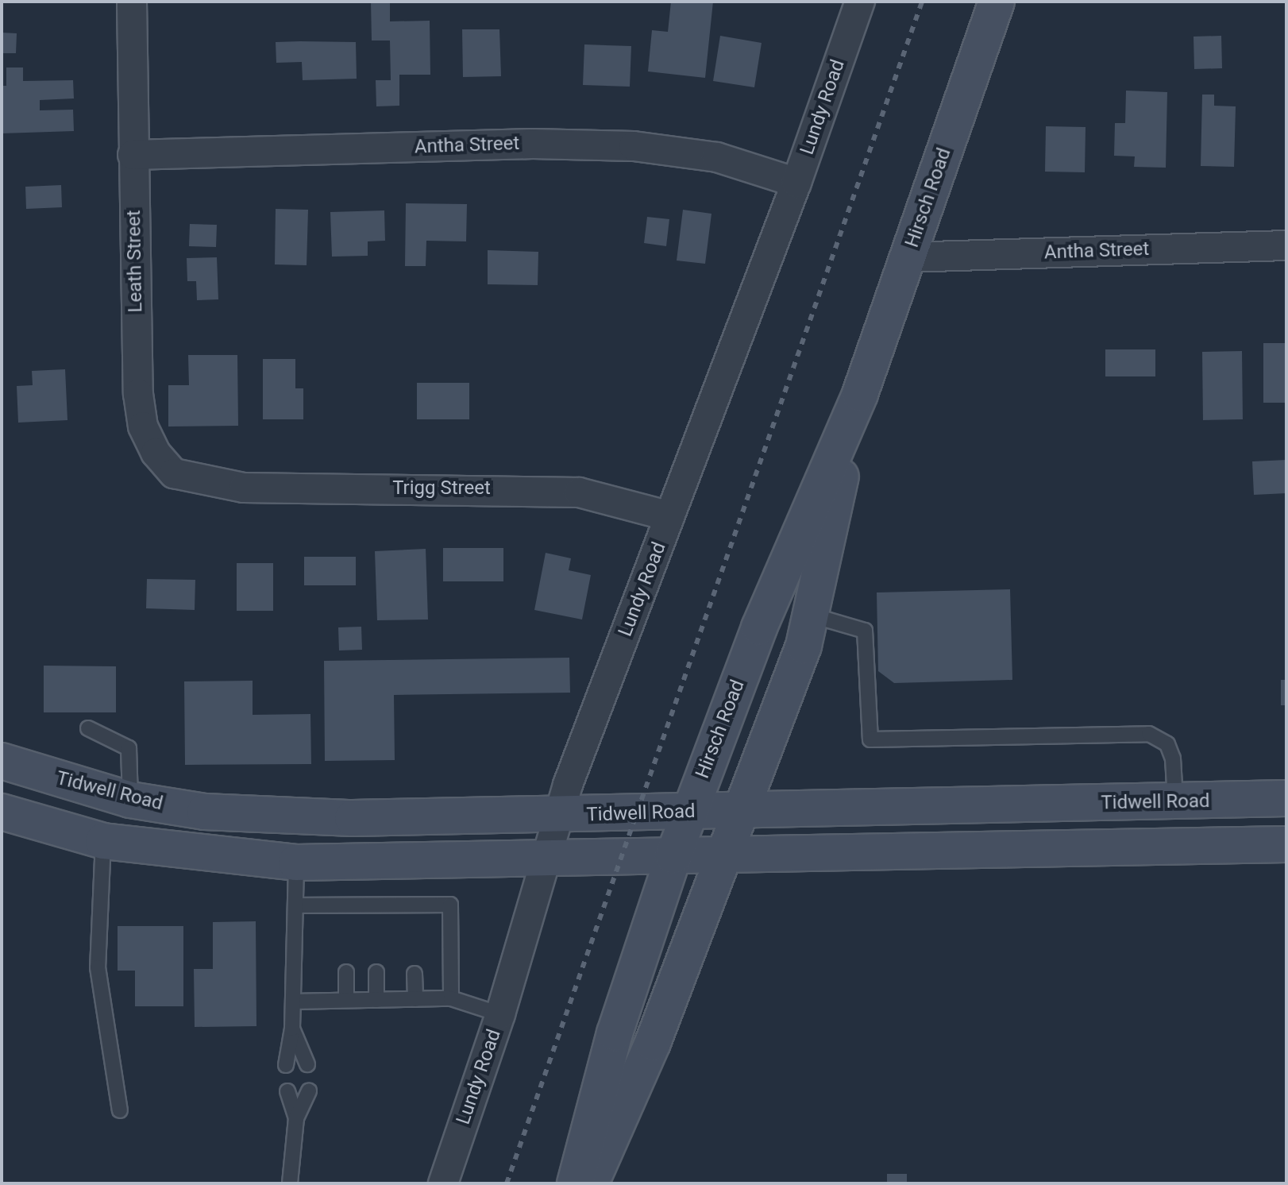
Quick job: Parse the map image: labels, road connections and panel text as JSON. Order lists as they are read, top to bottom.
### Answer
{
  "streets": {
    "main road": ["Hirsch Road", "Tidwell Road"],
    "street": [
      "Lundy Road",
      "Antha Street",
      "Leath Street",
      "Trigg Street"
    ]
  },
  "crossings": [
    ["Lundy Road", "Antha Street"],
    ["Lundy Road", "Trigg Street"],
    ["Lundy Road", "Tidwell Road"],
    ["Antha Street", "Hirsch Road"],
    ["Antha Street", "Leath Street"],
    ["Hirsch Road", "Tidwell Road"],
    ["Leath Street", "Trigg Street"]
  ]
}
